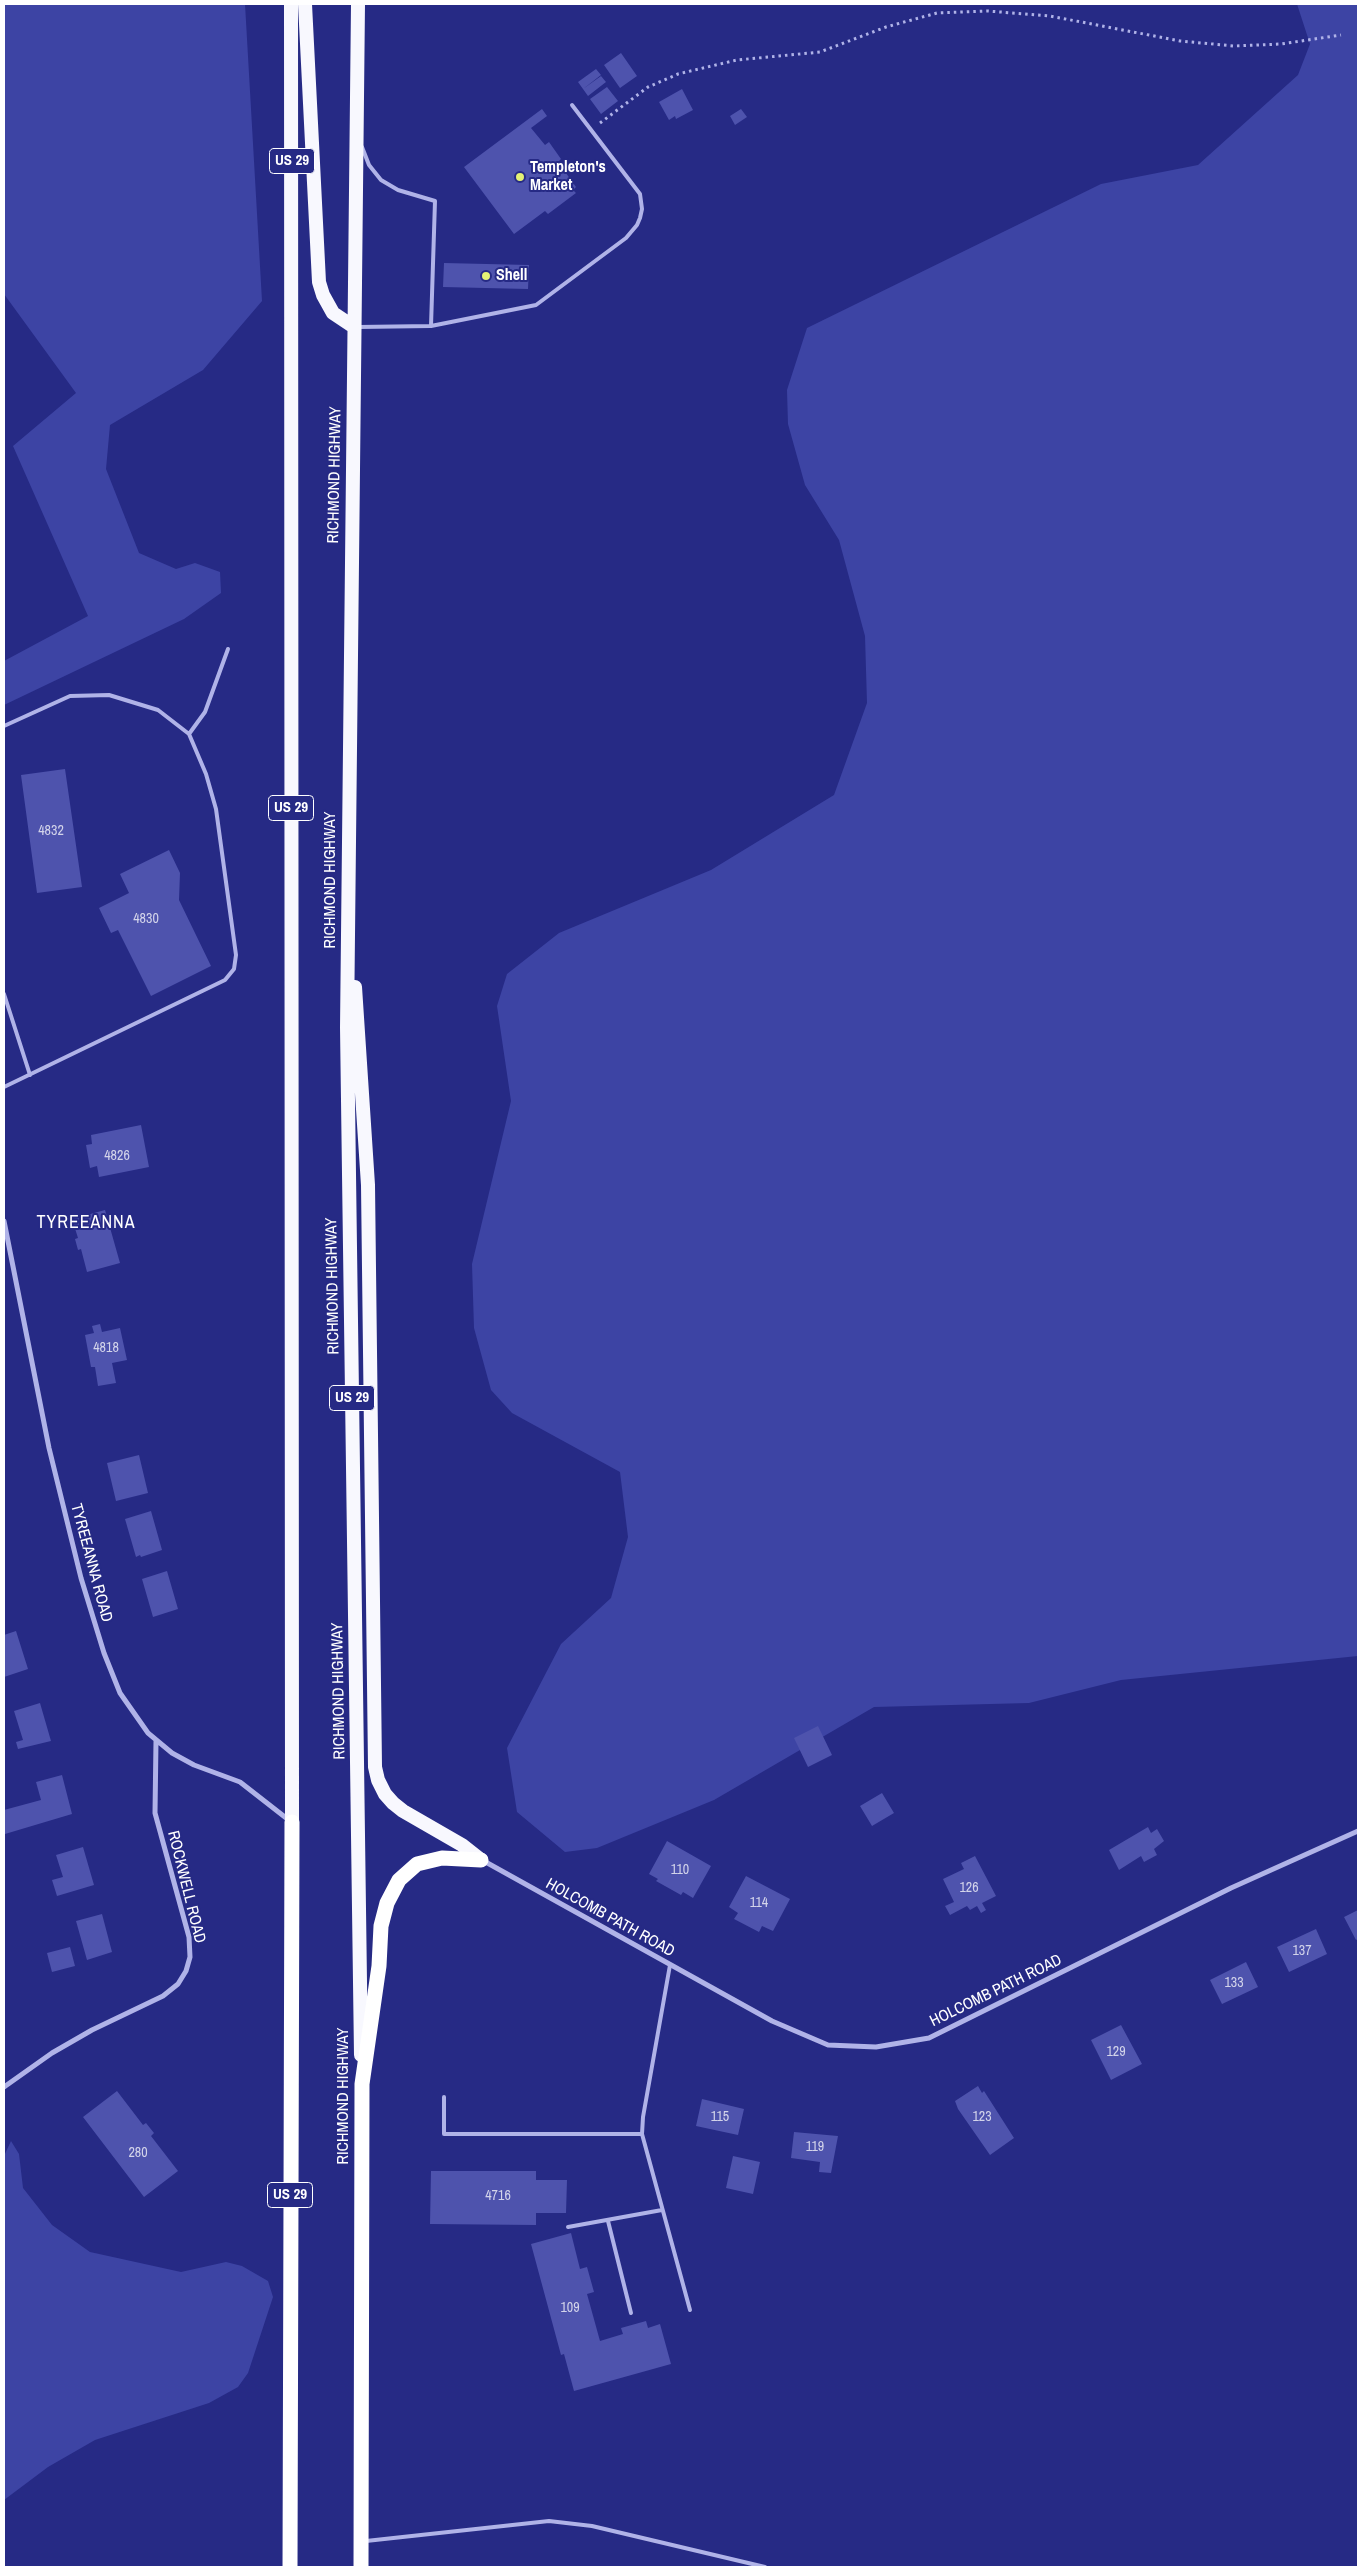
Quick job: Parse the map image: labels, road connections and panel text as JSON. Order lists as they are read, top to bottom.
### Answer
{
  "streets": {
    "highway": ["US 29", "RICHMOND HIGHWAY"],
    "street": ["TYREEANNA ROAD", "ROCKWELL ROAD", "HOLCOMB PATH ROAD"]
  },
  "crossings": [
    ["US 29", "TYREEANNA ROAD"],
    ["TYREEANNA ROAD", "ROCKWELL ROAD"]
  ],
  "districts": ["TYREEANNA"],
  "places": ["Templeton's Market", "Shell"],
  "house_numbers": [
    "4832",
    "4830",
    "4826",
    "4818",
    "110",
    "126",
    "114",
    "137",
    "133",
    "129",
    "115",
    "123",
    "119",
    "280",
    "4716",
    "109"
  ]
}
